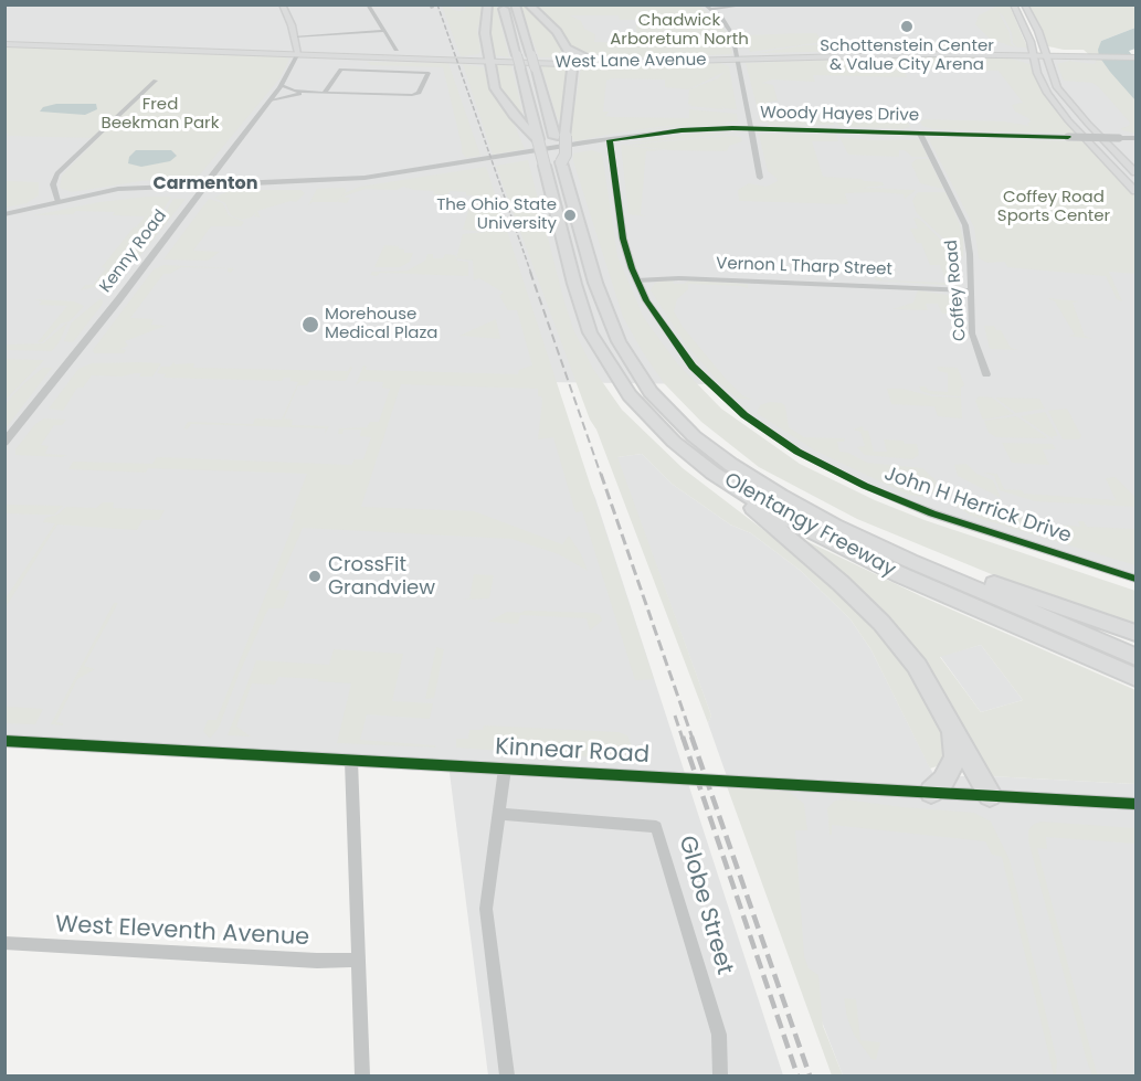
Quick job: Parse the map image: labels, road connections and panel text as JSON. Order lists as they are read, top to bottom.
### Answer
{
  "streets": {
    "highway": ["Olentangy Freeway"],
    "main road": ["West Lane Avenue"],
    "street": [
      "Woody Hayes Drive",
      "Kenny Road",
      "Vernon L Tharp Street",
      "Coffey Road",
      "John H Herrick Drive",
      "Kinnear Road",
      "Globe Street",
      "West Eleventh Avenue"
    ]
  },
  "crossings": [
    ["West Lane Avenue", "Kenny Road"],
    ["Woody Hayes Drive", "Kenny Road"],
    ["Woody Hayes Drive", "Coffey Road"],
    ["Woody Hayes Drive", "John H Herrick Drive"],
    ["Vernon L Tharp Street", "Coffey Road"],
    ["Vernon L Tharp Street", "John H Herrick Drive"]
  ],
  "districts": ["Carmenton"],
  "parks": ["Chadwick Arboretum North", "Fred Beekman Park", "Coffey Road Sports Center"],
  "places": [
    "Schottenstein Center & Value City Arena",
    "The Ohio State University",
    "Morehouse Medical Plaza",
    "CrossFit Grandview"
  ]
}
